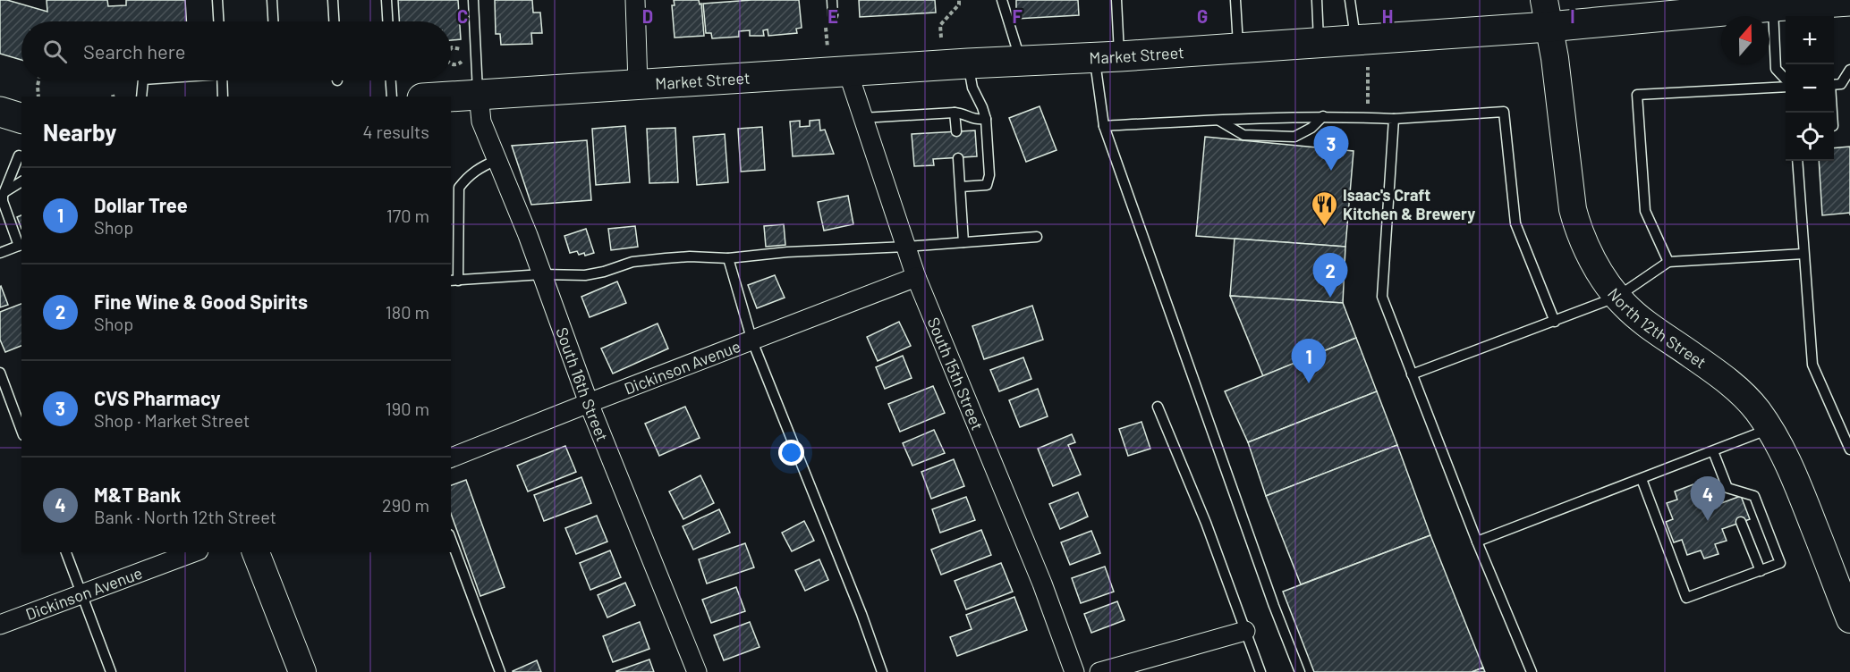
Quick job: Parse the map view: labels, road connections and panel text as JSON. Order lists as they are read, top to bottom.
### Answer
{
  "streets": {
    "main road": ["Market Street", "North 12th Street"],
    "street": ["Dickinson Avenue", "South 15th Street", "South 16th Street"]
  },
  "crossings": [
    ["Market Street", "North 12th Street"],
    ["Market Street", "South 15th Street"],
    ["Market Street", "South 16th Street"],
    ["Dickinson Avenue", "South 15th Street"],
    ["Dickinson Avenue", "South 16th Street"]
  ],
  "places": {
    "restaurant": ["Isaac's Craft Kitchen & Brewery"]
  },
  "north": "top",
  "page": {
    "map_buttons": ["+", "−"],
    "search": "Search here",
    "heading": ["Nearby", "4 results"],
    "pins": [
      "3",
      "2",
      "1",
      "4"
    ],
    "list": [
      {
        "mark": "1",
        "name": "Dollar Tree",
        "note": "Shop",
        "value": "170 m"
      },
      {
        "mark": "2",
        "name": "Fine Wine & Good Spirits",
        "note": "Shop",
        "value": "180 m"
      },
      {
        "mark": "3",
        "name": "CVS Pharmacy",
        "note": "Shop · Market Street",
        "value": "190 m"
      },
      {
        "mark": "4",
        "name": "M&T Bank",
        "note": "Bank · North 12th Street",
        "value": "290 m"
      }
    ]
  },
  "grid": {
    "columns": [
      "C",
      "D",
      "E",
      "F",
      "G",
      "H",
      "I"
    ]
  }
}
